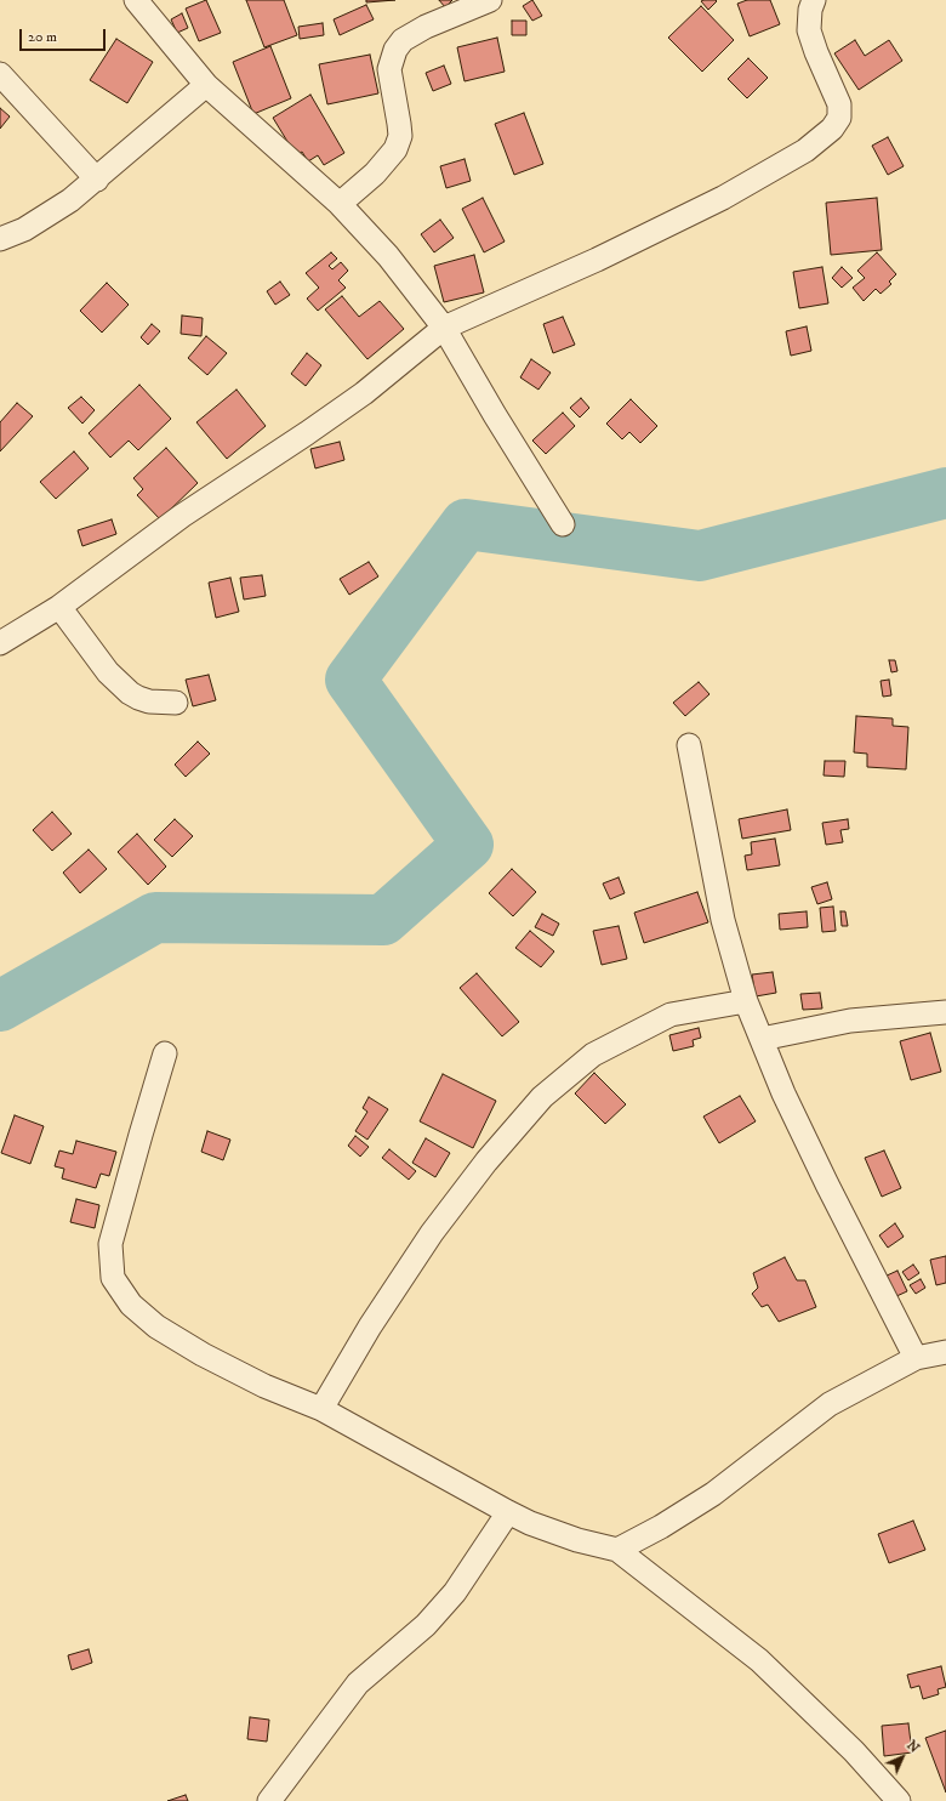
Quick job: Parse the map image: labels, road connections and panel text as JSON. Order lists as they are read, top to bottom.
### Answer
{
  "scale_bar": "20 m",
  "north": "top right"
}
